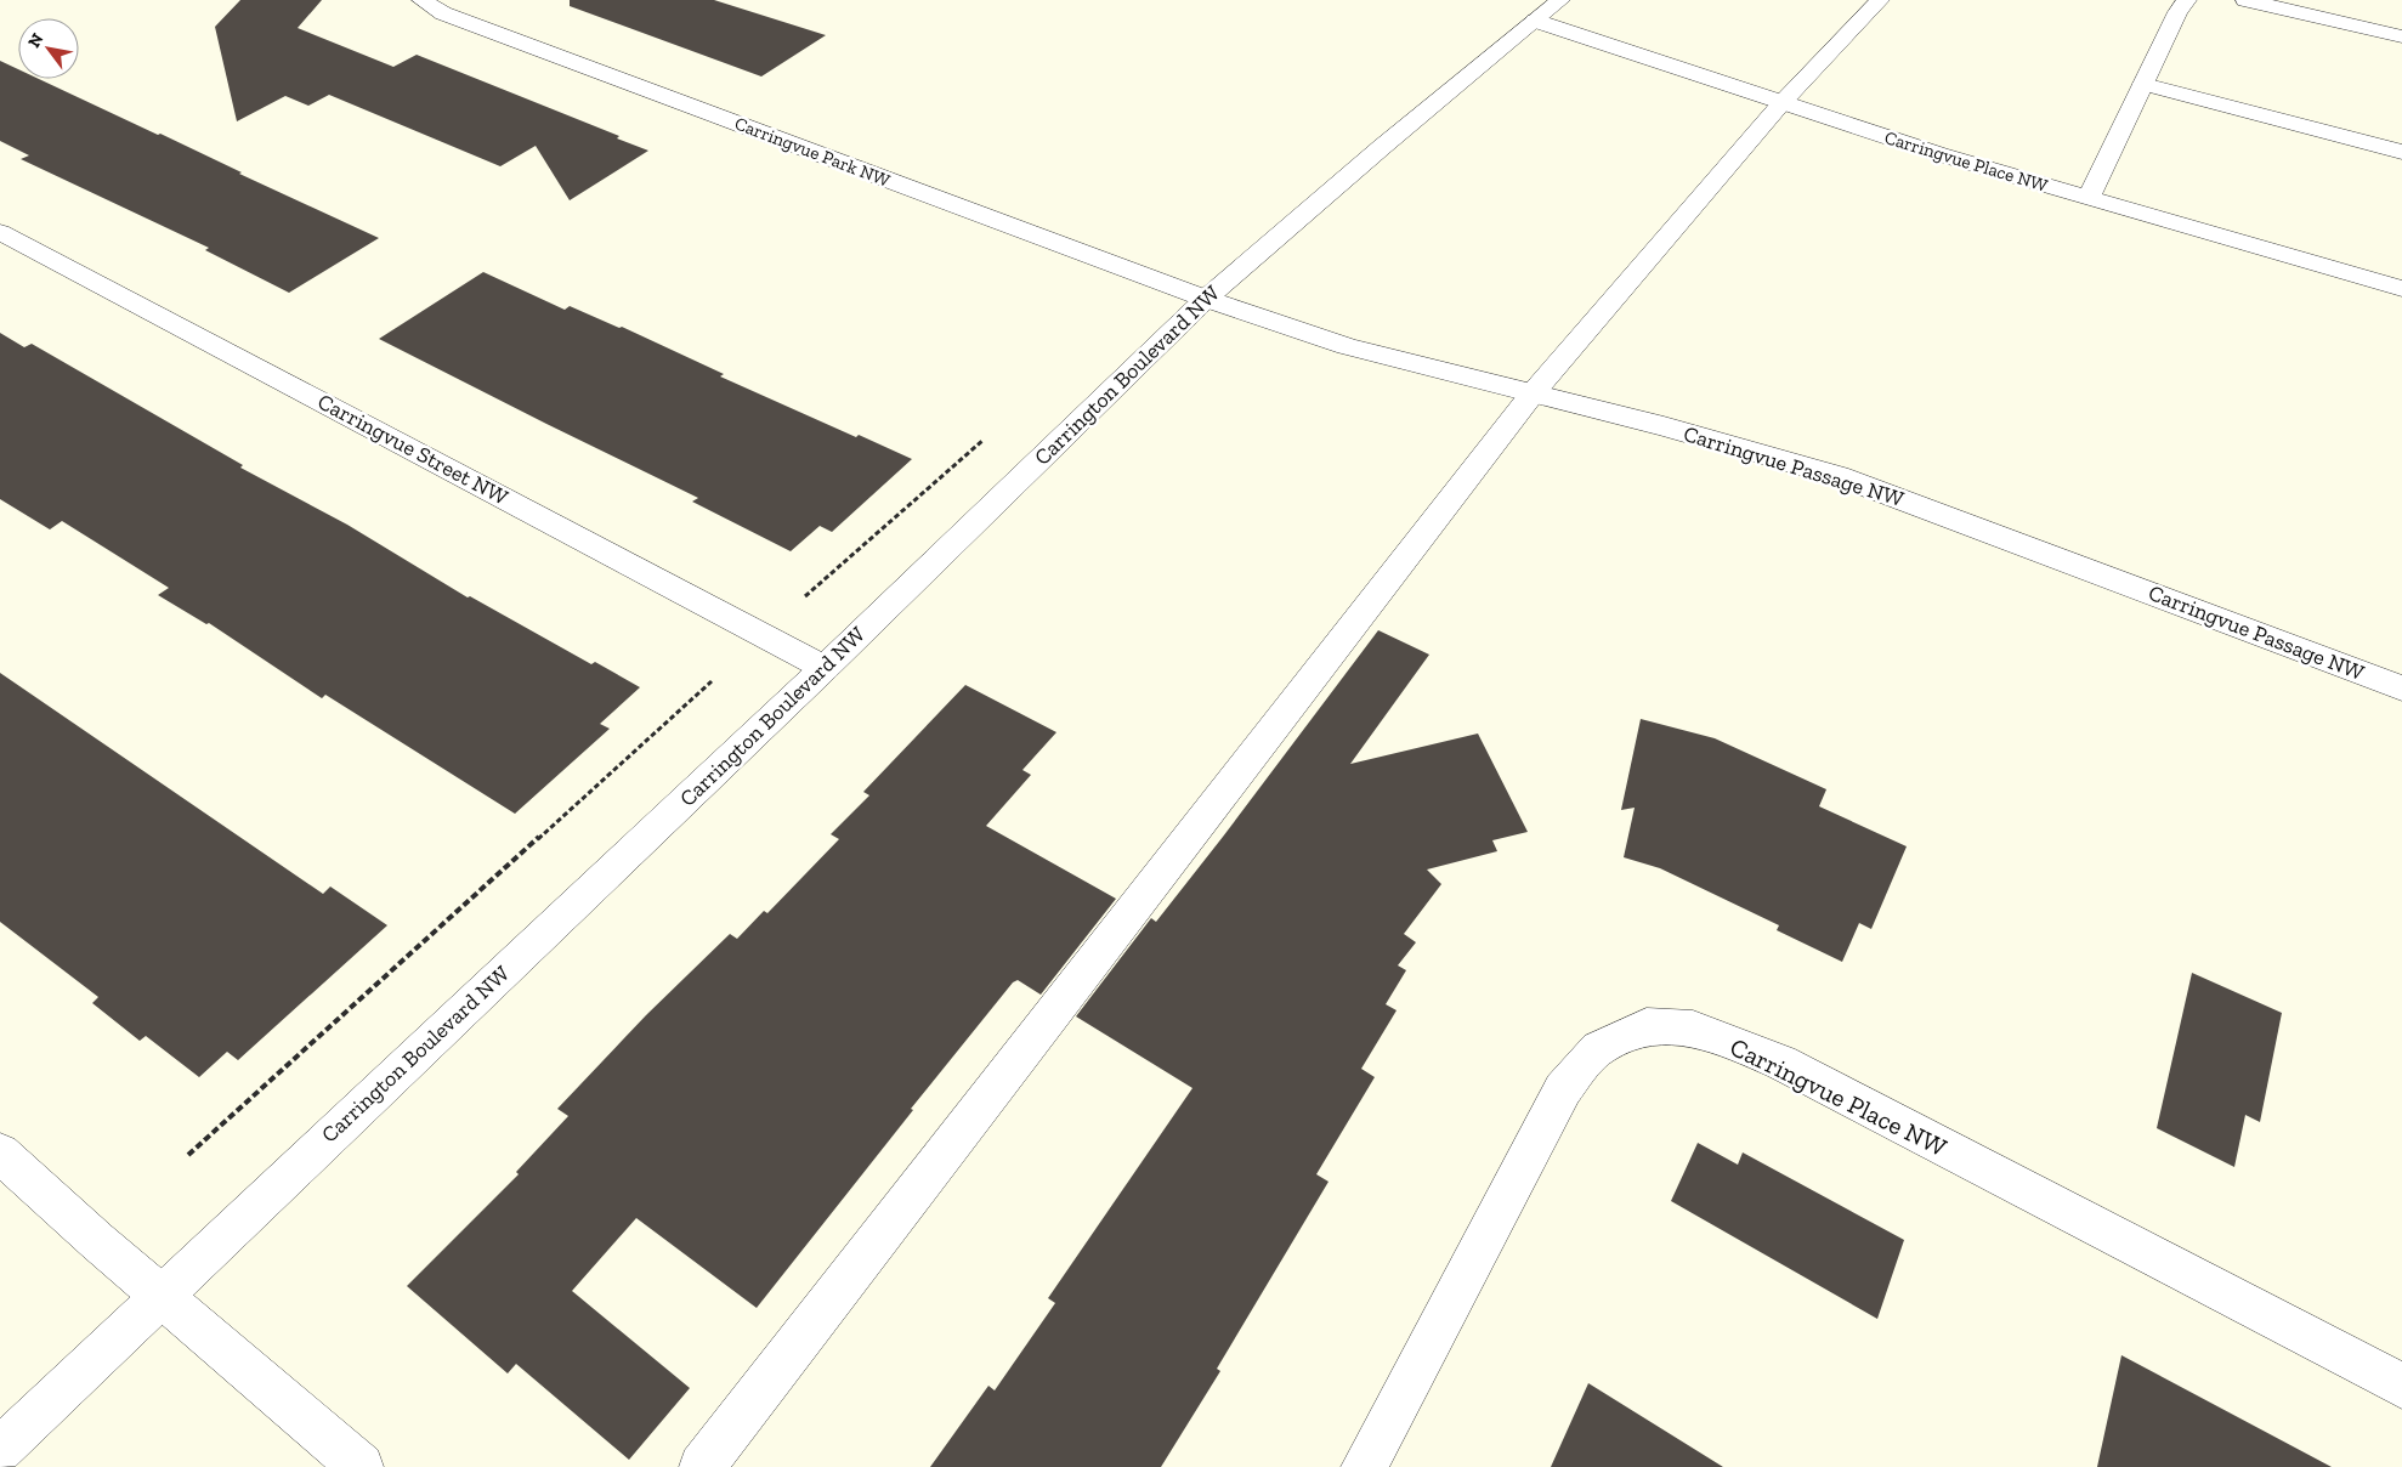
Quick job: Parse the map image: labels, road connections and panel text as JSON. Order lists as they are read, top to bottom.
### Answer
{
  "streets": {
    "street": [
      "Carringvue Park NW",
      "Carringvue Place NW",
      "Carrington Boulevard NW",
      "Carringvue Street NW",
      "Carringvue Passage NW"
    ]
  },
  "crossings": [
    ["Carringvue Park NW", "Carrington Boulevard NW"],
    ["Carringvue Park NW", "Carringvue Passage NW"],
    ["Carringvue Place NW", "Carrington Boulevard NW"],
    ["Carrington Boulevard NW", "Carringvue Street NW"],
    ["Carrington Boulevard NW", "Carringvue Passage NW"]
  ],
  "north": "top left"
}
